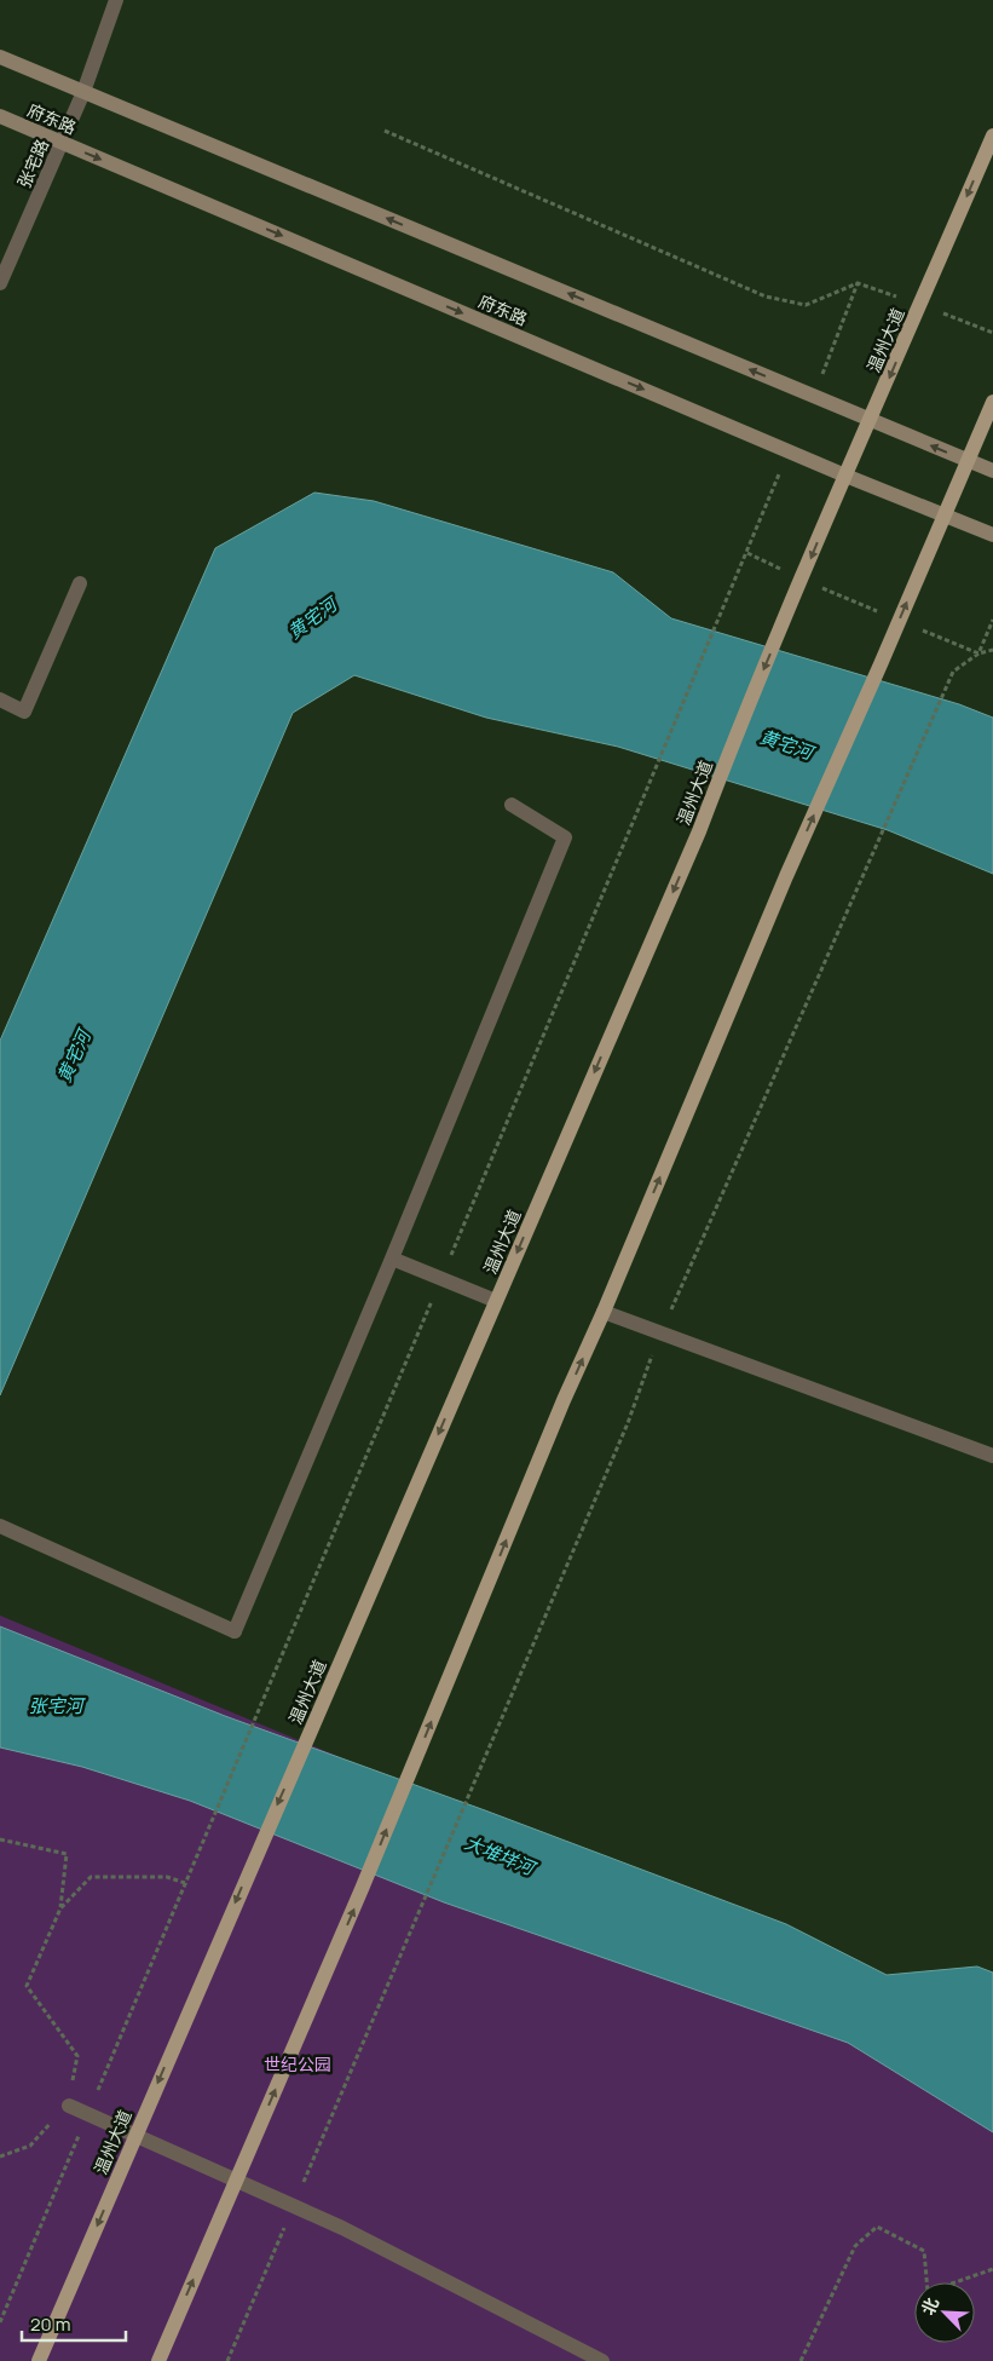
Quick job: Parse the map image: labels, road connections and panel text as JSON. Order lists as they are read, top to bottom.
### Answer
{
  "streets": {
    "main road": ["府东路", "温州大道"],
    "street": ["张宅路"]
  },
  "crossings": [
    ["府东路", "张宅路"],
    ["府东路", "温州大道"]
  ],
  "water": ["黄宅河", "张宅河", "大堆垟河"],
  "parks": ["世纪公园"],
  "scale_bar": "20 m",
  "north": "top left"
}
